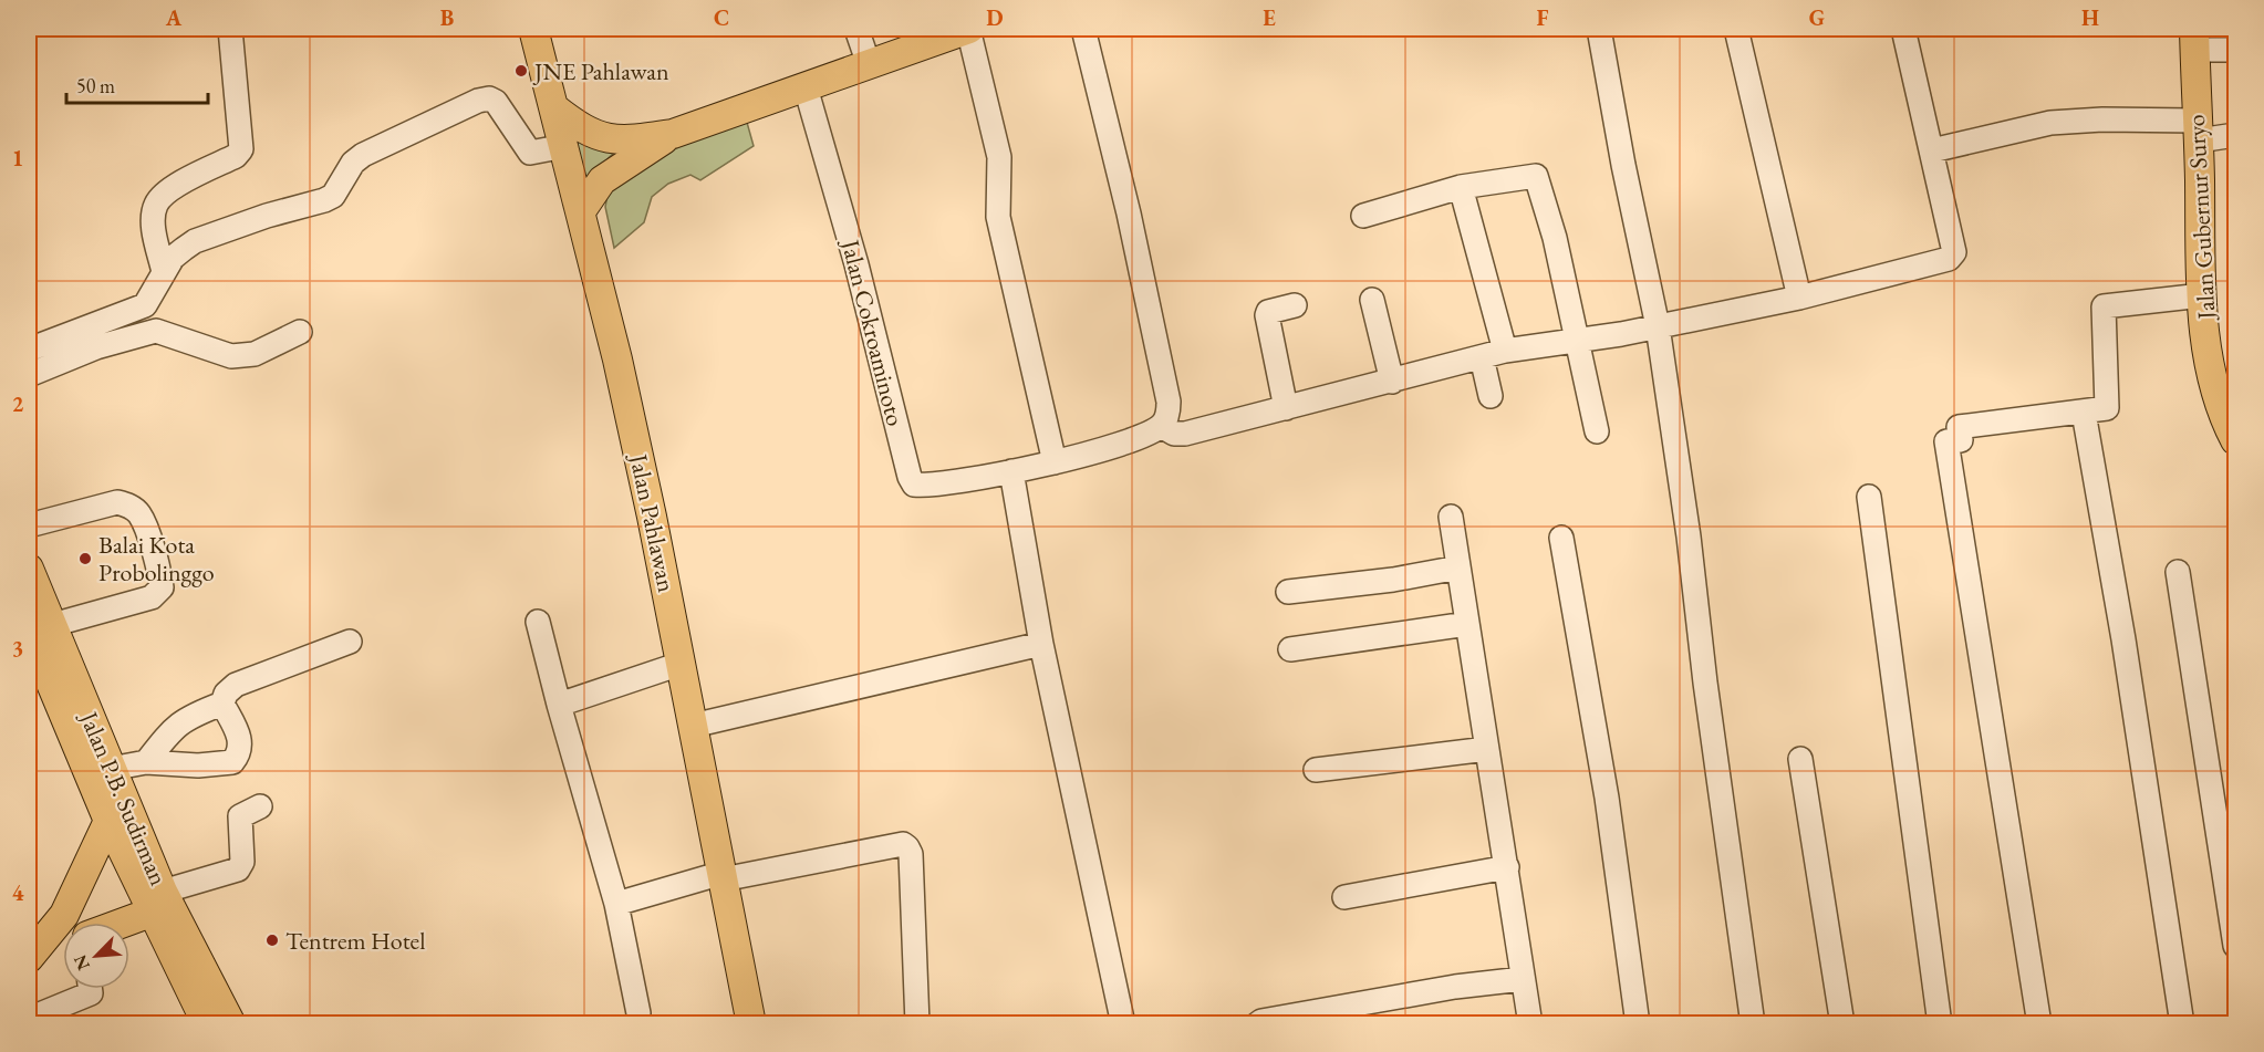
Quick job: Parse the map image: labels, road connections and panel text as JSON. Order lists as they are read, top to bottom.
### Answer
{
  "streets": {
    "main road": ["Jalan Gubernur Suryo", "Jalan Pahlawan", "Jalan P.B. Sudirman"],
    "street": ["Jalan Cokroaminoto"]
  },
  "places": ["JNE Pahlawan", "Balai Kota Probolinggo", "Tentrem Hotel"],
  "scale_bar": "50 m",
  "north": "bottom left",
  "grid": {
    "columns": [
      "A",
      "B",
      "C",
      "D",
      "E",
      "F",
      "G",
      "H"
    ],
    "rows": [
      "1",
      "2",
      "3",
      "4"
    ]
  }
}
